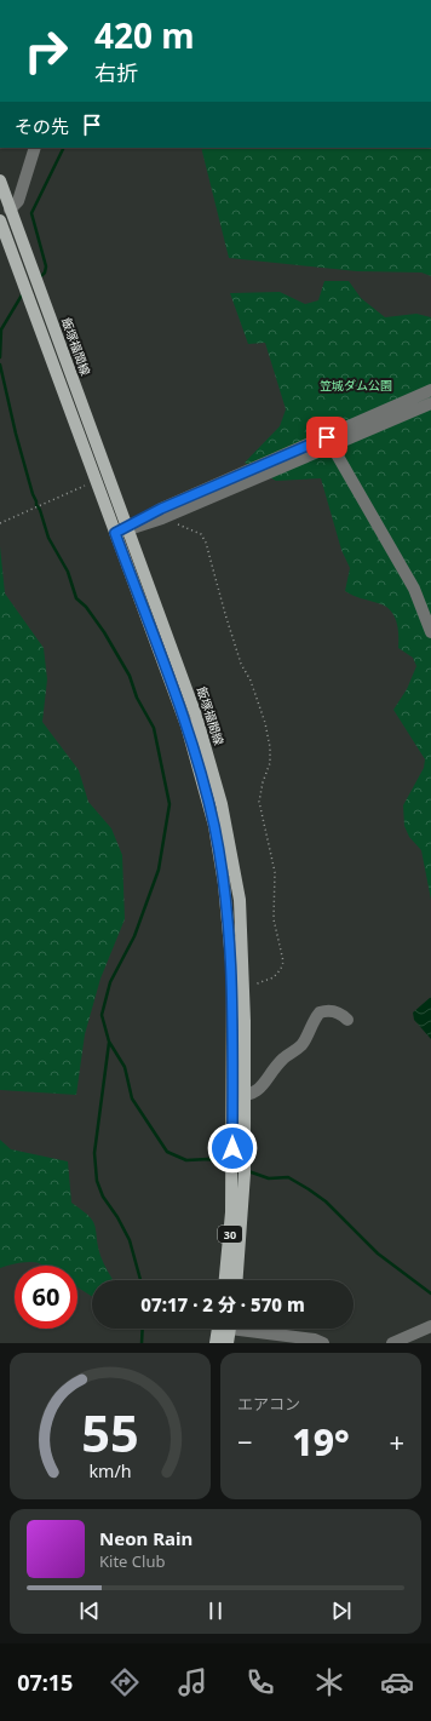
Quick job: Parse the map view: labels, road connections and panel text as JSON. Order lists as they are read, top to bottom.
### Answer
{
  "streets": {
    "main road": ["飯塚福間線", "30"]
  },
  "parks": ["笠城ダム公園"],
  "page": {
    "turn": ["420 m", "右折"],
    "then": "その先",
    "limit": "60",
    "trip": "07:17 · 2 分 · 570 m",
    "tile": "エアコン",
    "heat": ["−", "19°", "+"],
    "song": ["Neon Rain", "Kite Club"],
    "tabs": "07:15",
    "gauge": ["55", "km/h"]
  }
}
